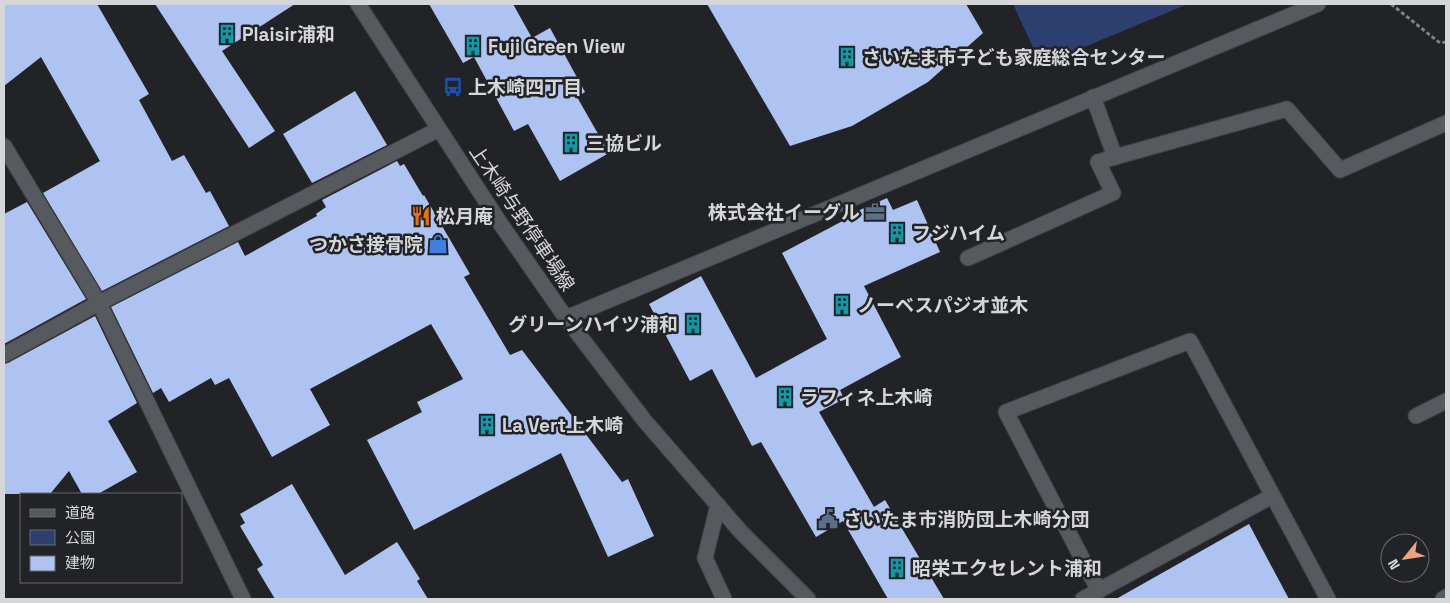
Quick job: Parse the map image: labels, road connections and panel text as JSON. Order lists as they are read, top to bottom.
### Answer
{
  "streets": {
    "street": ["上木崎与野停車場線"]
  },
  "places": {
    "building": [
      "Plaisir浦和",
      "Fuji Green View",
      "さいたま市子ども家庭総合センター",
      "三協ビル",
      "フジハイム",
      "ノーベスパジオ並木",
      "グリーンハイツ浦和",
      "ラフィネ上木崎",
      "La Vert上木崎",
      "昭栄エクセレント浦和"
    ],
    "bus stop": ["上木崎四丁目"],
    "office": ["株式会社イーグル"],
    "restaurant": ["松月庵"],
    "shop": ["つかさ接骨院"],
    "public building": ["さいたま市消防団上木崎分団"]
  },
  "legend": ["道路", "公園", "建物"],
  "north": "bottom left"
}
